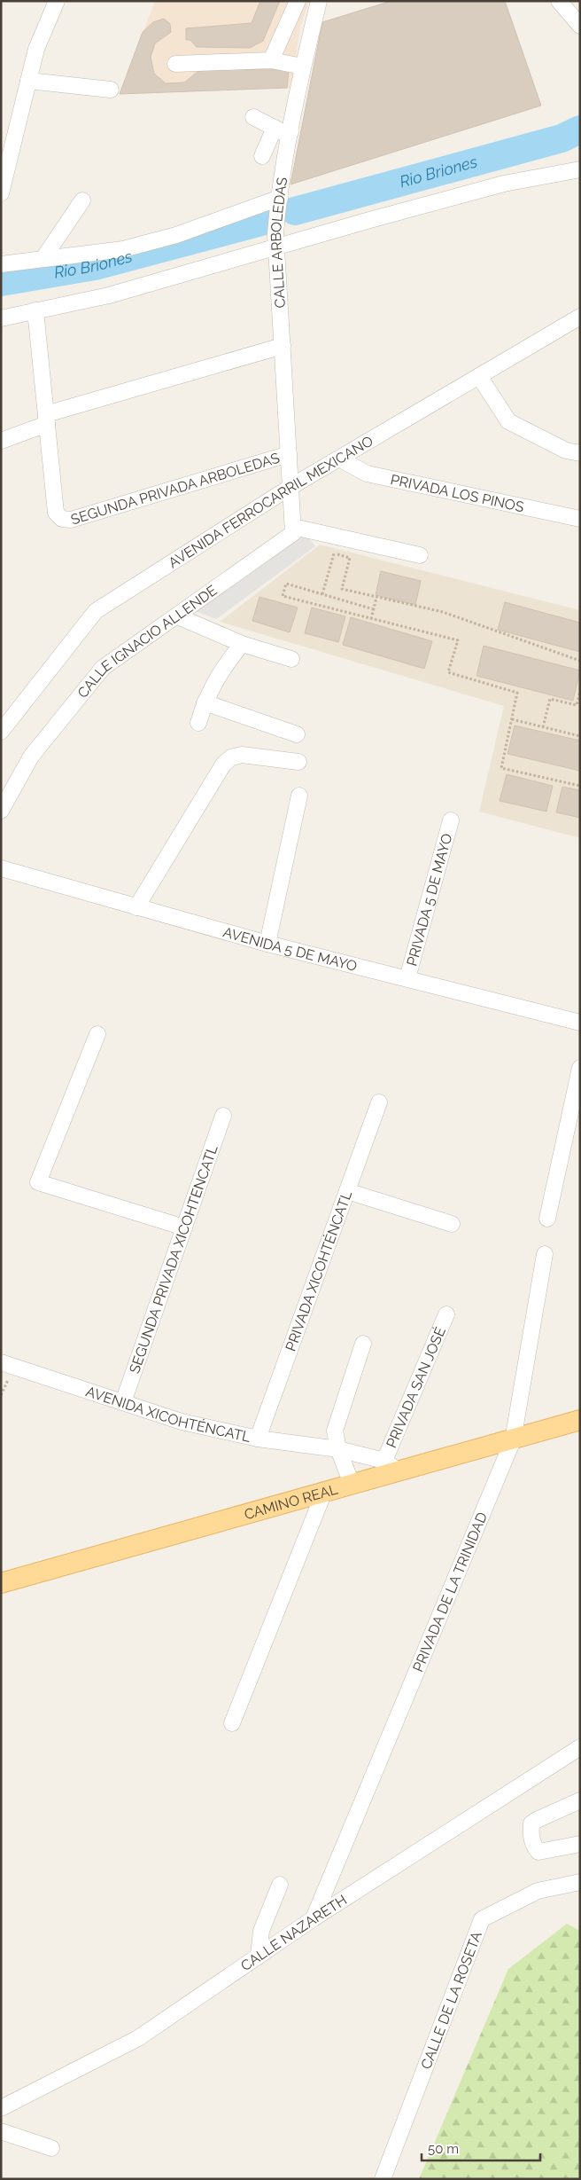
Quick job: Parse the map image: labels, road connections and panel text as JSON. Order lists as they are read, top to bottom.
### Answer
{
  "streets": {
    "main road": ["CAMINO REAL"],
    "street": [
      "CALLE ARBOLEDAS",
      "SEGUNDA PRIVADA ARBOLEDAS",
      "PRIVADA LOS PINOS",
      "AVENIDA FERROCARRIL MEXICANO",
      "CALLE IGNACIO ALLENDE",
      "PRIVADA 5 DE MAYO",
      "AVENIDA 5 DE MAYO",
      "SEGUNDA PRIVADA XICOHTENCATL",
      "PRIVADA XICOHTÉNCATL",
      "PRIVADA SAN JOSÉ",
      "AVENIDA XICOHTÉNCATL",
      "PRIVADA DE LA TRINIDAD",
      "CALLE NAZARETH",
      "CALLE DE LA ROSETA"
    ]
  },
  "crossings": [
    ["CALLE ARBOLEDAS", "SEGUNDA PRIVADA ARBOLEDAS"],
    ["CALLE ARBOLEDAS", "AVENIDA FERROCARRIL MEXICANO"],
    ["PRIVADA LOS PINOS", "AVENIDA FERROCARRIL MEXICANO"],
    ["PRIVADA 5 DE MAYO", "AVENIDA 5 DE MAYO"],
    ["SEGUNDA PRIVADA XICOHTENCATL", "AVENIDA XICOHTÉNCATL"],
    ["PRIVADA XICOHTÉNCATL", "AVENIDA XICOHTÉNCATL"],
    ["PRIVADA SAN JOSÉ", "AVENIDA XICOHTÉNCATL"],
    ["PRIVADA SAN JOSÉ", "CAMINO REAL"],
    ["AVENIDA XICOHTÉNCATL", "CAMINO REAL"],
    ["CAMINO REAL", "PRIVADA DE LA TRINIDAD"],
    ["PRIVADA DE LA TRINIDAD", "CALLE NAZARETH"]
  ],
  "water": ["Rio Briones"],
  "scale_bar": "50 m"
}
